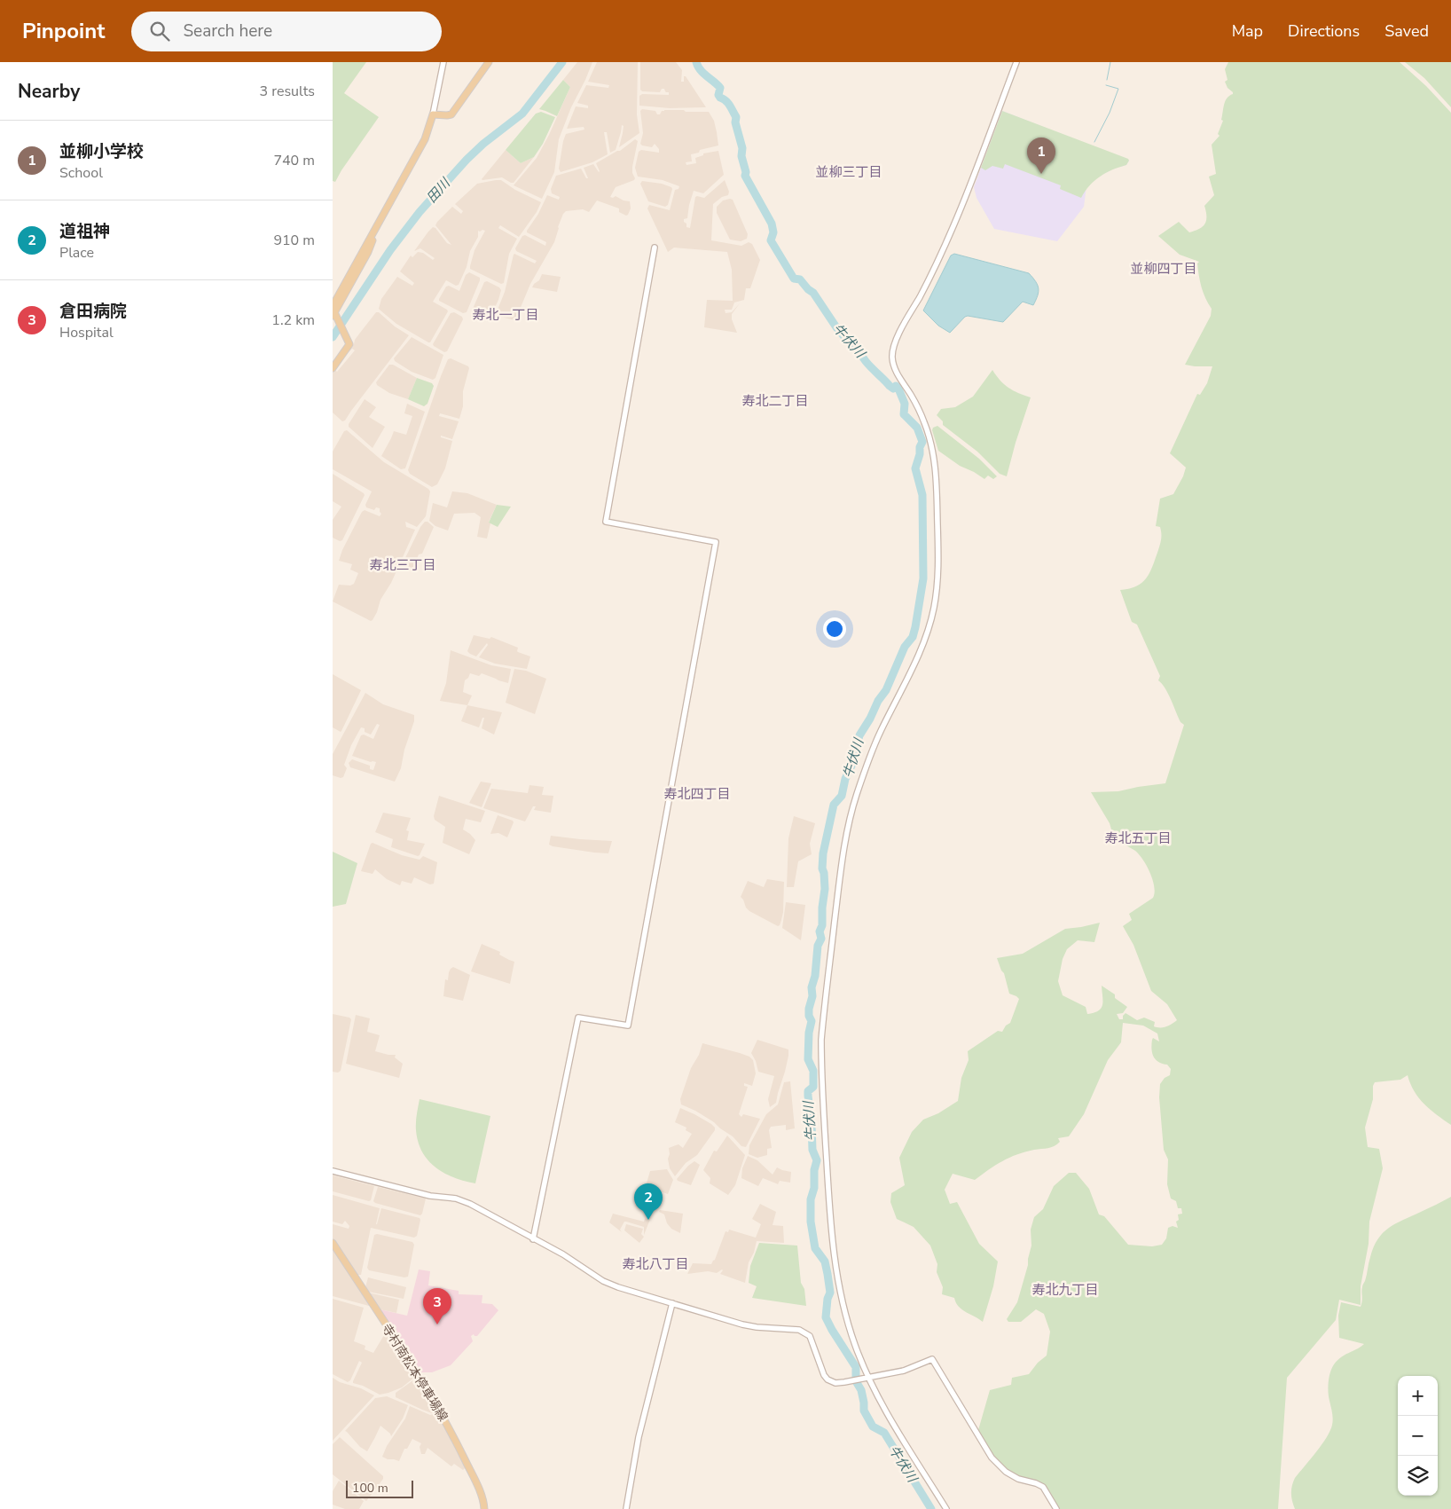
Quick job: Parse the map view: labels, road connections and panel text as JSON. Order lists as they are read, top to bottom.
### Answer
{
  "streets": {
    "main road": ["寺村南松本停車場線"]
  },
  "districts": [
    "並柳三丁目",
    "並柳四丁目",
    "寿北一丁目",
    "寿北二丁目",
    "寿北三丁目",
    "寿北四丁目",
    "寿北五丁目",
    "寿北八丁目",
    "寿北九丁目"
  ],
  "water": ["田川", "牛伏川"],
  "scale_bar": "100 m",
  "page": {
    "header": "Pinpoint",
    "search": "Search here",
    "nav": ["Map", "Directions", "Saved"],
    "heading": ["Nearby", "3 results"],
    "list": [
      {
        "mark": "1",
        "name": "並柳小学校",
        "note": "School",
        "value": "740 m"
      },
      {
        "mark": "2",
        "name": "道祖神",
        "note": "Place",
        "value": "910 m"
      },
      {
        "mark": "3",
        "name": "倉田病院",
        "note": "Hospital",
        "value": "1.2 km"
      }
    ],
    "pins": ["1", "2", "3"],
    "map_buttons": ["+", "−"],
    "scale": "100 m"
  }
}
